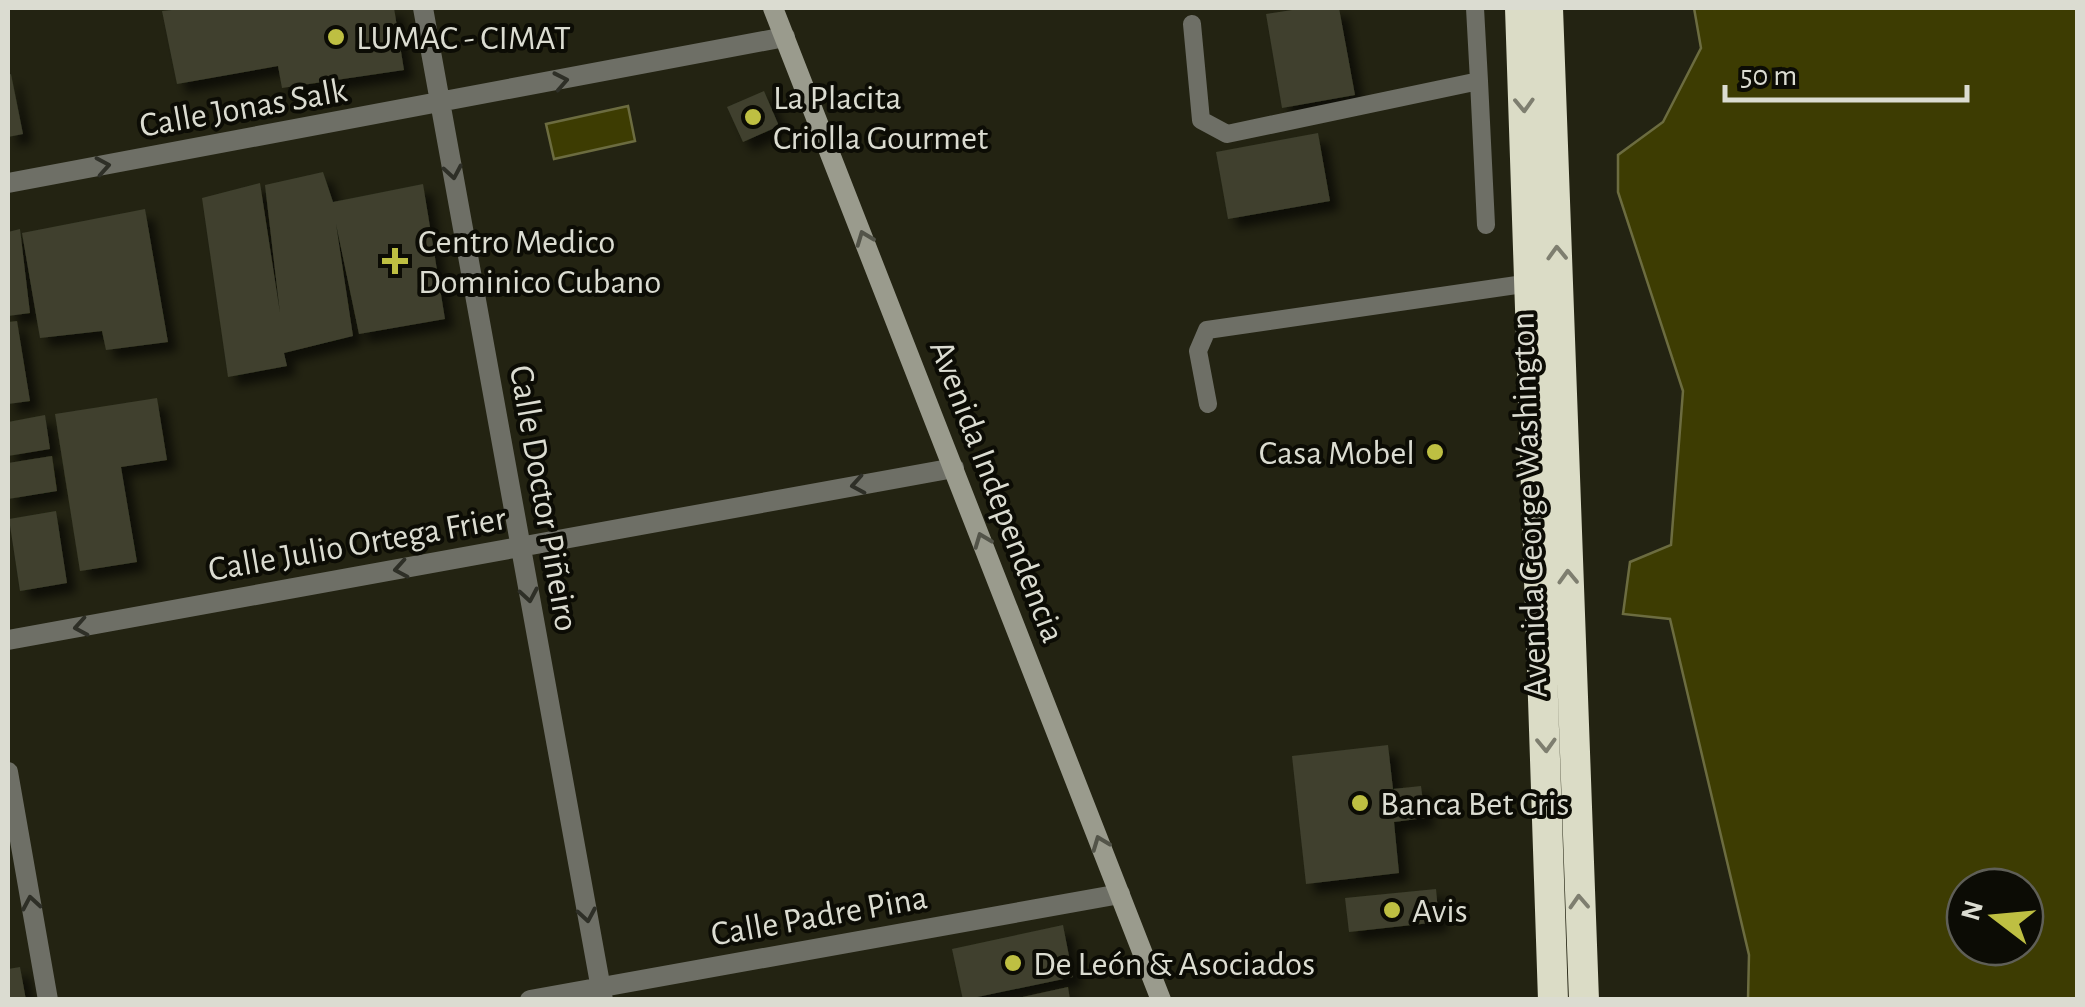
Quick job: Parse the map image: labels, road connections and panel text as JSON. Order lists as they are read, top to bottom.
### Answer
{
  "streets": {
    "highway": ["Avenida George Washington"],
    "main road": ["Avenida Independencia"],
    "street": [
      "Calle Jonas Salk",
      "Calle Doctor Piñeiro",
      "Calle Julio Ortega Frier",
      "Calle Padre Pina"
    ]
  },
  "crossings": [
    ["Calle Jonas Salk", "Avenida Independencia"],
    ["Calle Jonas Salk", "Calle Doctor Piñeiro"],
    ["Avenida Independencia", "Calle Julio Ortega Frier"],
    ["Avenida Independencia", "Calle Padre Pina"],
    ["Calle Doctor Piñeiro", "Calle Julio Ortega Frier"],
    ["Calle Doctor Piñeiro", "Calle Padre Pina"]
  ],
  "one_way": [
    "Calle Jonas Salk",
    "Avenida Independencia",
    "Calle Doctor Piñeiro",
    "Calle Julio Ortega Frier"
  ],
  "places": {
    "other": [
      "LUMAC - CIMAT",
      "La Placita Criolla Gourmet",
      "Casa Mobel",
      "Banca Bet Cris",
      "Avis",
      "De León & Asociados"
    ],
    "health": ["Centro Medico Dominico Cubano"]
  },
  "scale_bar": "50 m",
  "north": "left"
}
